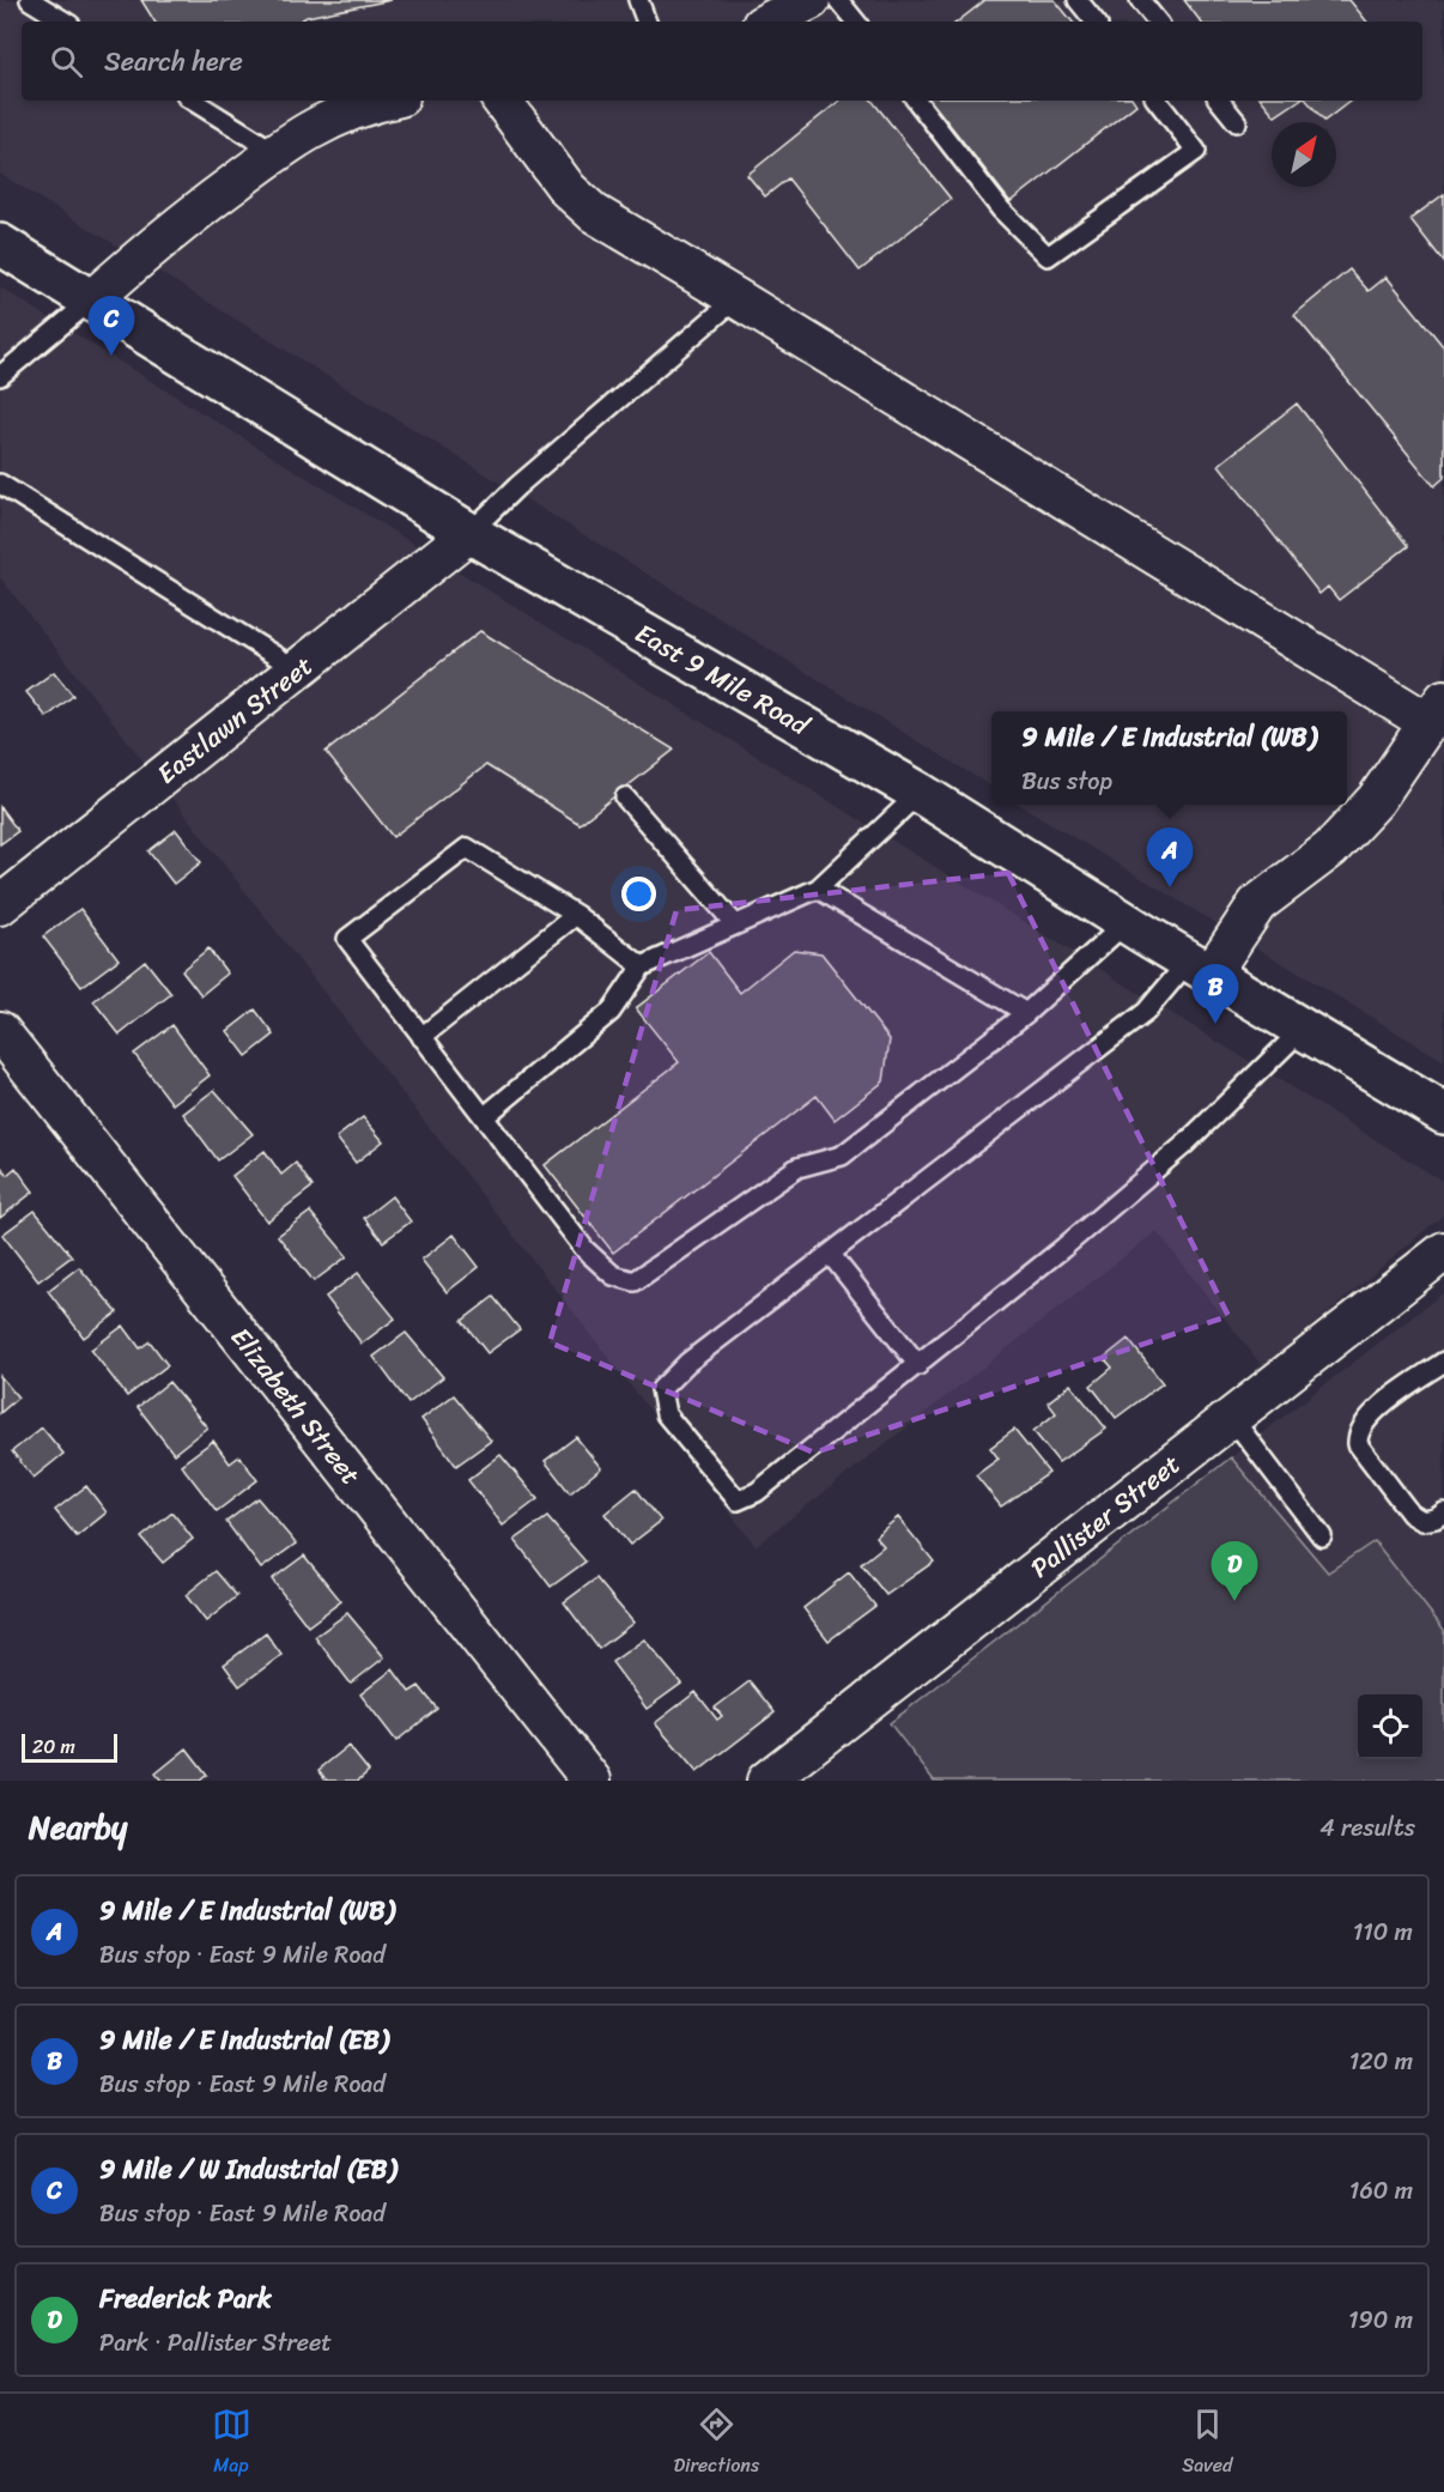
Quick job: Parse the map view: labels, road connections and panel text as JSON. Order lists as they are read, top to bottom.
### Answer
{
  "streets": {
    "main road": ["East 9 Mile Road"],
    "street": ["Eastlawn Street", "Elizabeth Street", "Pallister Street"]
  },
  "crossings": [
    ["East 9 Mile Road", "Eastlawn Street"]
  ],
  "scale_bar": "20 m",
  "north": "top right",
  "page": {
    "search": "Search here",
    "pins": [
      "C",
      "A",
      "B",
      "D"
    ],
    "popup": ["9 Mile / E Industrial (WB)", "Bus stop"],
    "scale": "20 m",
    "heading": ["Nearby", "4 results"],
    "list": [
      {
        "mark": "A",
        "name": "9 Mile / E Industrial (WB)",
        "note": "Bus stop · East 9 Mile Road",
        "value": "110 m"
      },
      {
        "mark": "B",
        "name": "9 Mile / E Industrial (EB)",
        "note": "Bus stop · East 9 Mile Road",
        "value": "120 m"
      },
      {
        "mark": "C",
        "name": "9 Mile / W Industrial (EB)",
        "note": "Bus stop · East 9 Mile Road",
        "value": "160 m"
      },
      {
        "mark": "D",
        "name": "Frederick Park",
        "note": "Park · Pallister Street",
        "value": "190 m"
      }
    ],
    "nav": ["Map", "Directions", "Saved"]
  }
}
